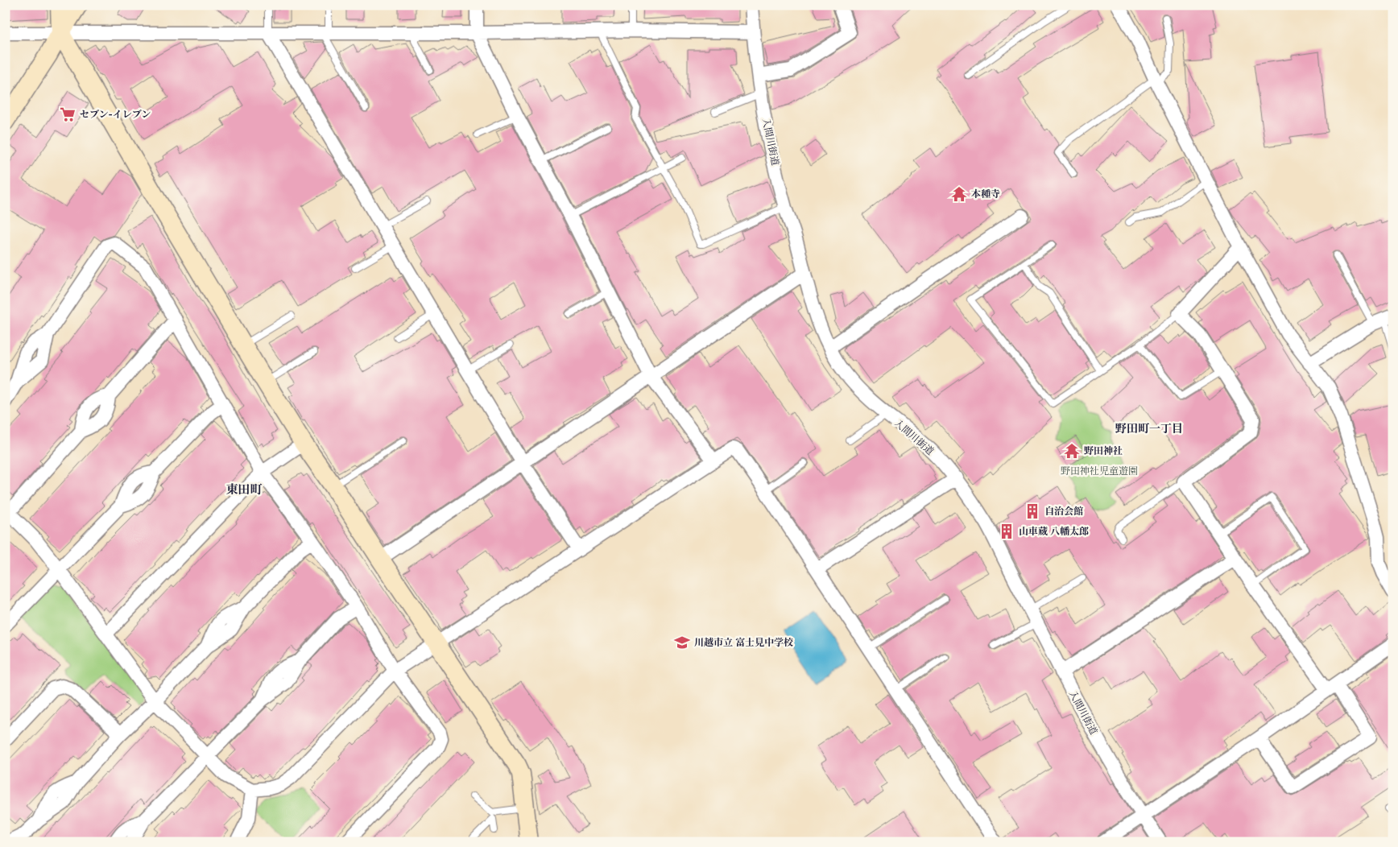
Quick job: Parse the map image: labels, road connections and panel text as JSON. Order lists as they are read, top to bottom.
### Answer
{
  "streets": {
    "street": ["入間川街道"]
  },
  "districts": ["野田町一丁目", "東田町"],
  "parks": ["野田神社児童遊園"],
  "places": {
    "supermarket": ["セブン-イレブン"],
    "temple": ["本種寺", "野田神社"],
    "building": ["自治会館", "山車蔵 八幡太郎"],
    "school or university": ["川越市立 富士見中学校"]
  }
}
